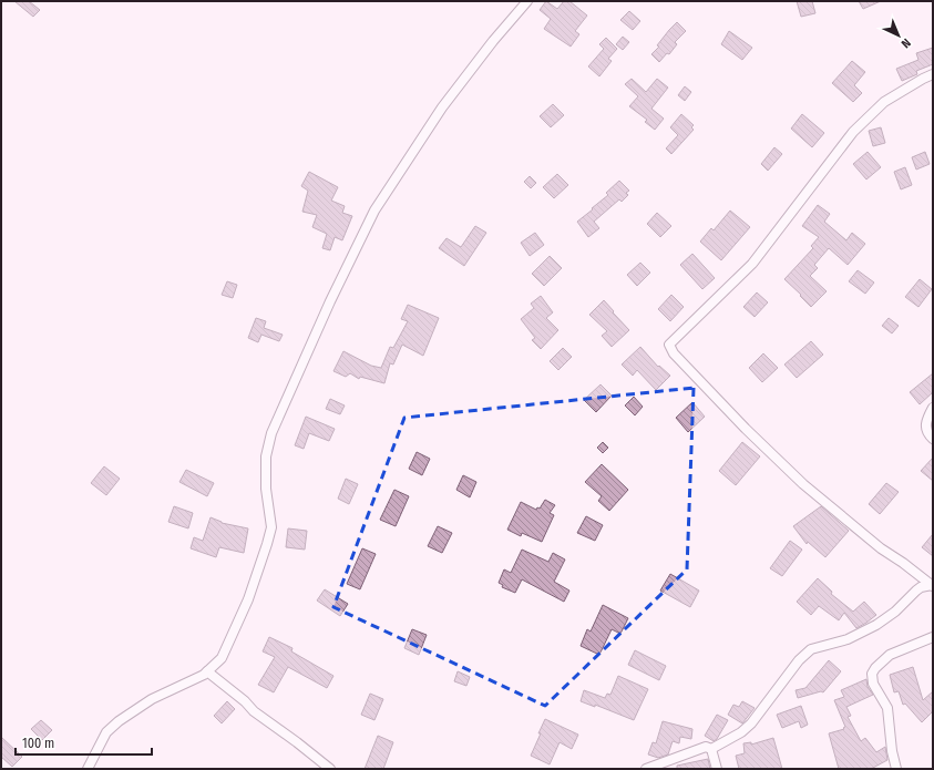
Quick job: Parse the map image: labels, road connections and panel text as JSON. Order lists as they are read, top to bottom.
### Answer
{
  "scale_bar": "100 m",
  "north": "bottom right"
}
